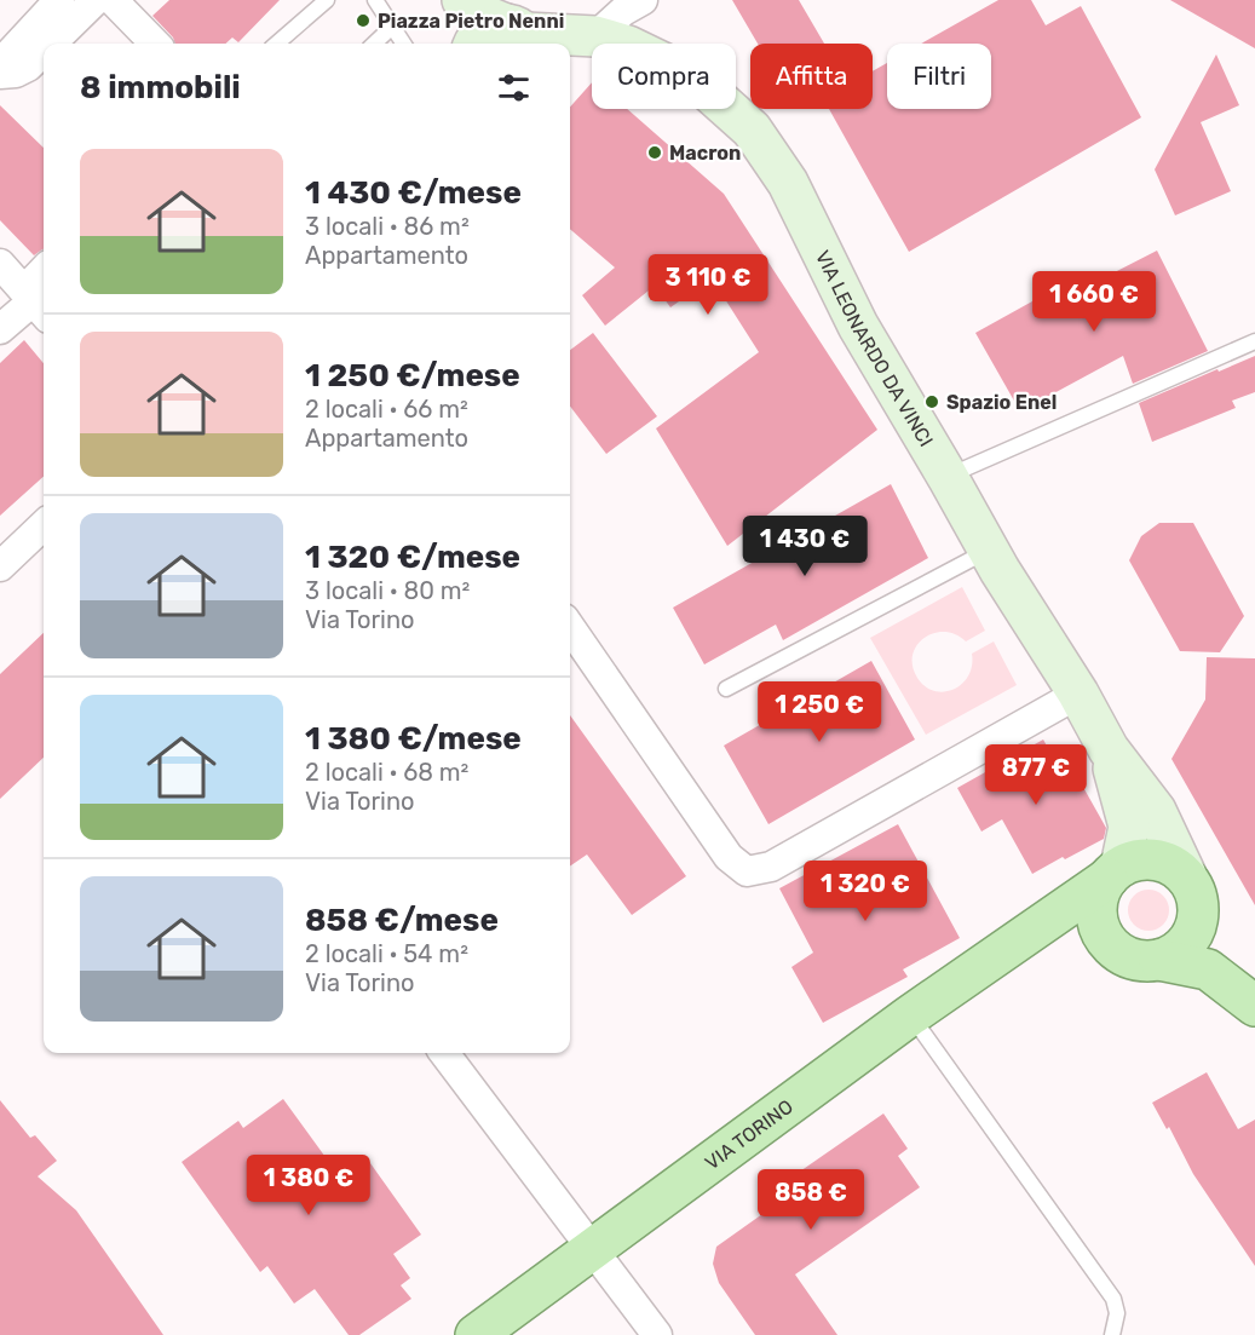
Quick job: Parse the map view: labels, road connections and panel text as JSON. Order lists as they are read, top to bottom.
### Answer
{
  "streets": {
    "main road": ["VIA LEONARDO DA VINCI", "VIA TORINO"]
  },
  "crossings": [
    ["VIA LEONARDO DA VINCI", "VIA TORINO"]
  ],
  "places": ["Piazza Pietro Nenni", "Macron", "Spazio Enel"],
  "page": {
    "chip": ["Compra", "Affitta", "Filtri"],
    "heading": "8 immobili",
    "list": [
      {
        "name": "1 430 €/mese",
        "note": "3 locali · 86 m² · Appartamento"
      },
      {
        "name": "1 250 €/mese",
        "note": "2 locali · 66 m² · Appartamento"
      },
      {
        "name": "1 320 €/mese",
        "note": "3 locali · 80 m² · Via Torino"
      },
      {
        "name": "1 380 €/mese",
        "note": "2 locali · 68 m² · Via Torino"
      },
      {
        "name": "858 €/mese",
        "note": "2 locali · 54 m² · Via Torino"
      }
    ],
    "price": [
      "3 110 €",
      "1 660 €",
      "1 430 €",
      "1 250 €",
      "877 €",
      "1 320 €",
      "1 380 €",
      "858 €"
    ]
  }
}
